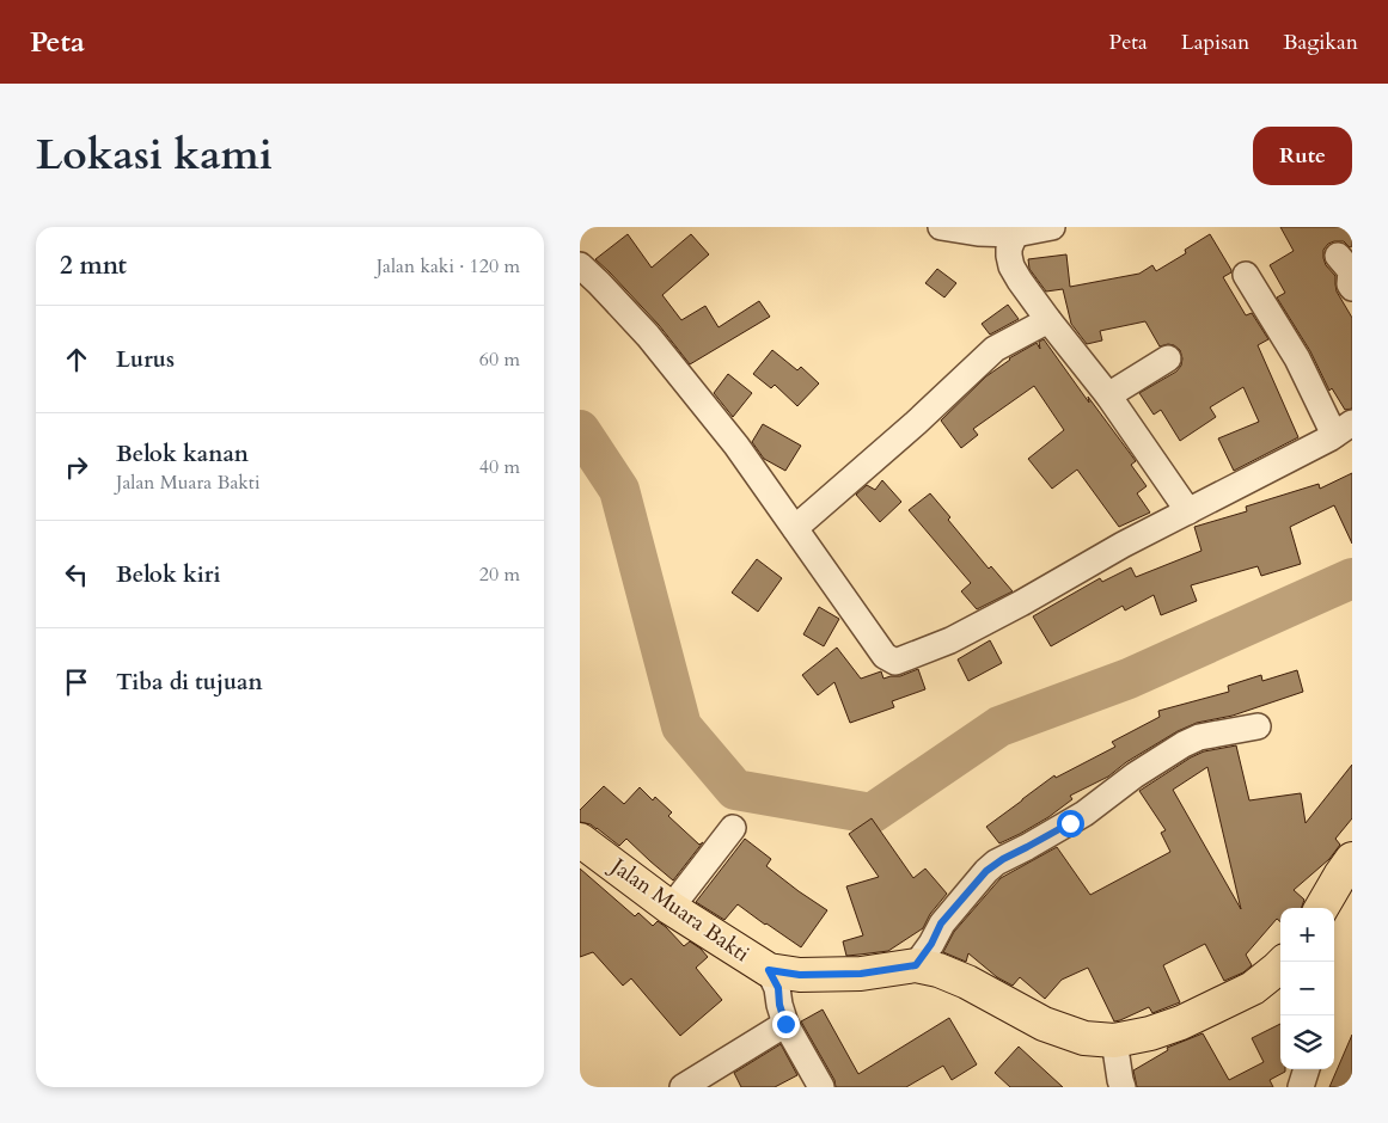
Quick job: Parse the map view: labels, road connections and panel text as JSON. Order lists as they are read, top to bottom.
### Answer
{
  "streets": {
    "main road": ["Jalan Muara Bakti"]
  },
  "page": {
    "header": "Peta",
    "nav": ["Peta", "Lapisan", "Bagikan"],
    "title": "Lokasi kami",
    "buttons": "Rute",
    "heading": ["2 mnt", "Jalan kaki · 120 m"],
    "list": [
      ["Lurus", "60 m"],
      ["Belok kanan", "Jalan Muara Bakti", "40 m"],
      ["Belok kiri", "20 m"],
      "Tiba di tujuan"
    ],
    "map_buttons": ["+", "−"]
  }
}
